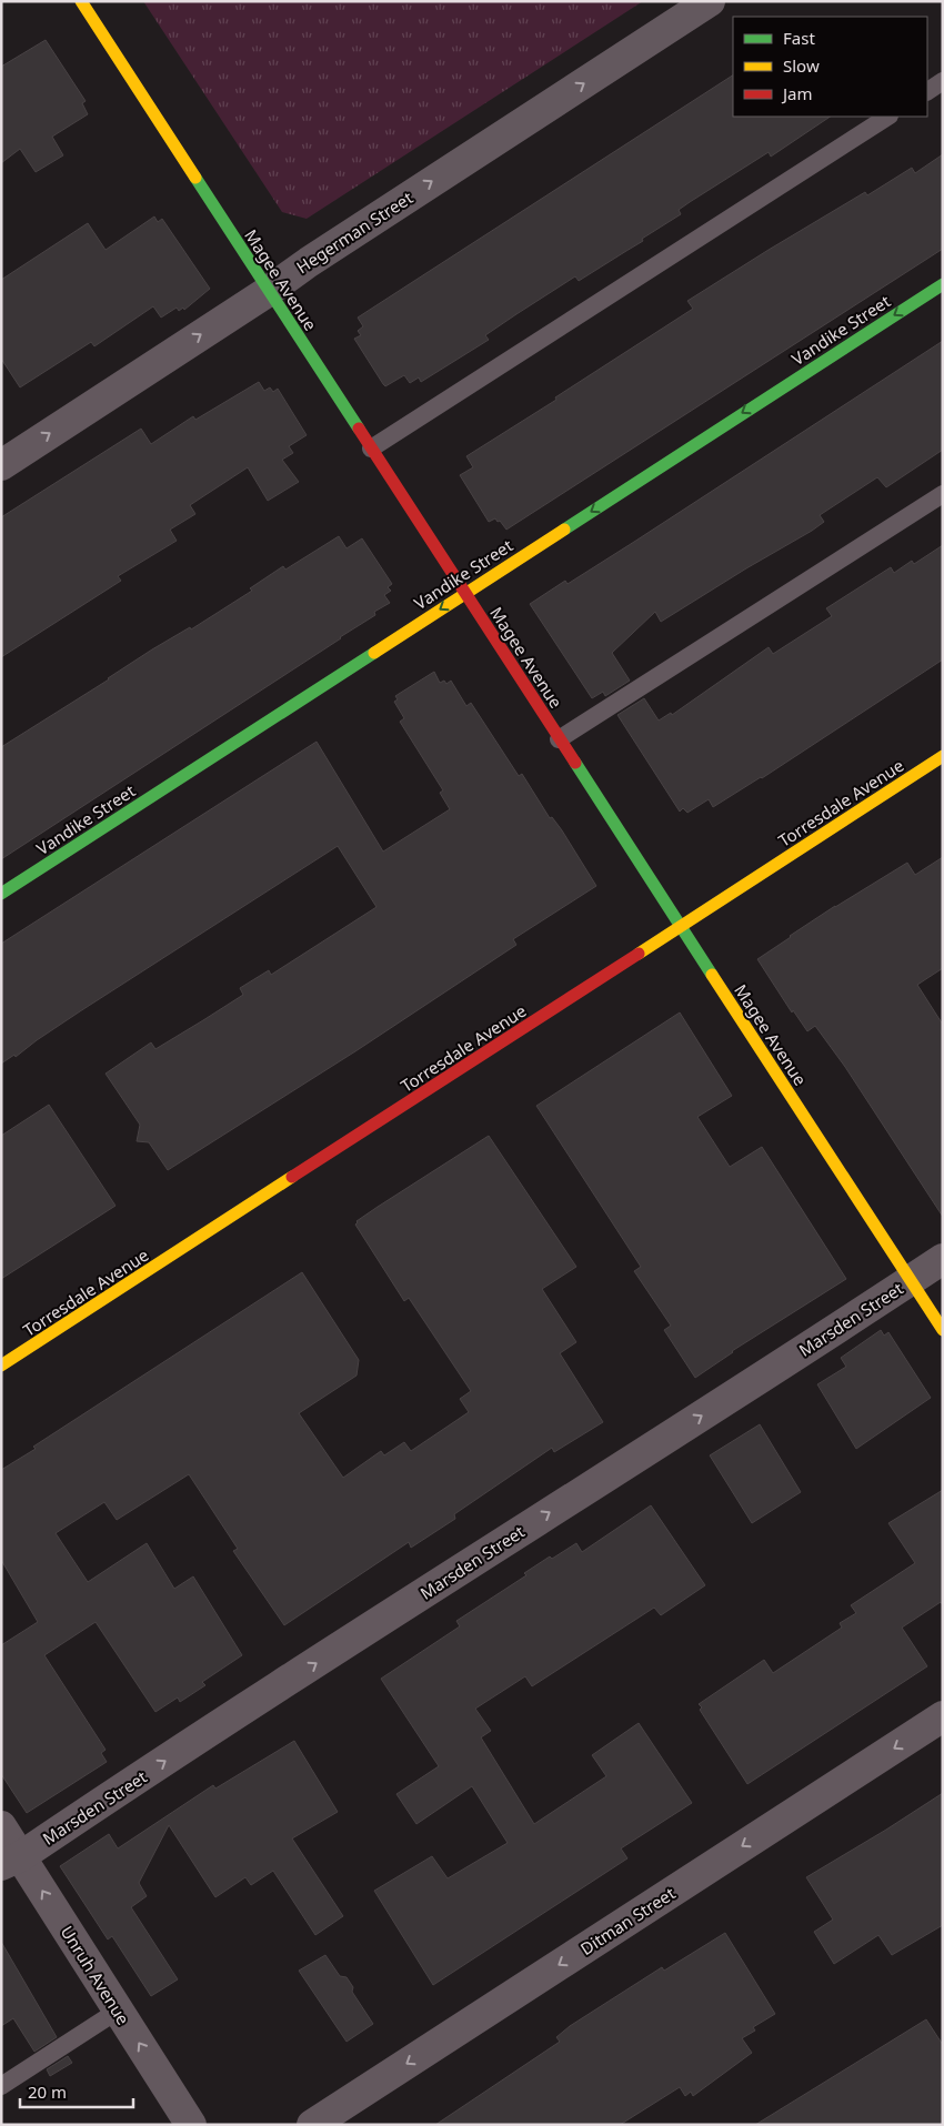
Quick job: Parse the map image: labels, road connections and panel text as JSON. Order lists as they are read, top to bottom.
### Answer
{
  "streets": {
    "street": [
      "Hegerman Street",
      "Magee Avenue",
      "Vandike Street",
      "Torresdale Avenue",
      "Marsden Street",
      "Ditman Street",
      "Unruh Avenue"
    ]
  },
  "crossings": [
    ["Hegerman Street", "Magee Avenue"],
    ["Magee Avenue", "Vandike Street"],
    ["Magee Avenue", "Torresdale Avenue"],
    ["Magee Avenue", "Marsden Street"],
    ["Marsden Street", "Unruh Avenue"]
  ],
  "one_way": [
    "Hegerman Street",
    "Vandike Street",
    "Marsden Street",
    "Ditman Street",
    "Unruh Avenue"
  ],
  "legend": ["Fast", "Slow", "Jam"],
  "scale_bar": "20 m"
}
